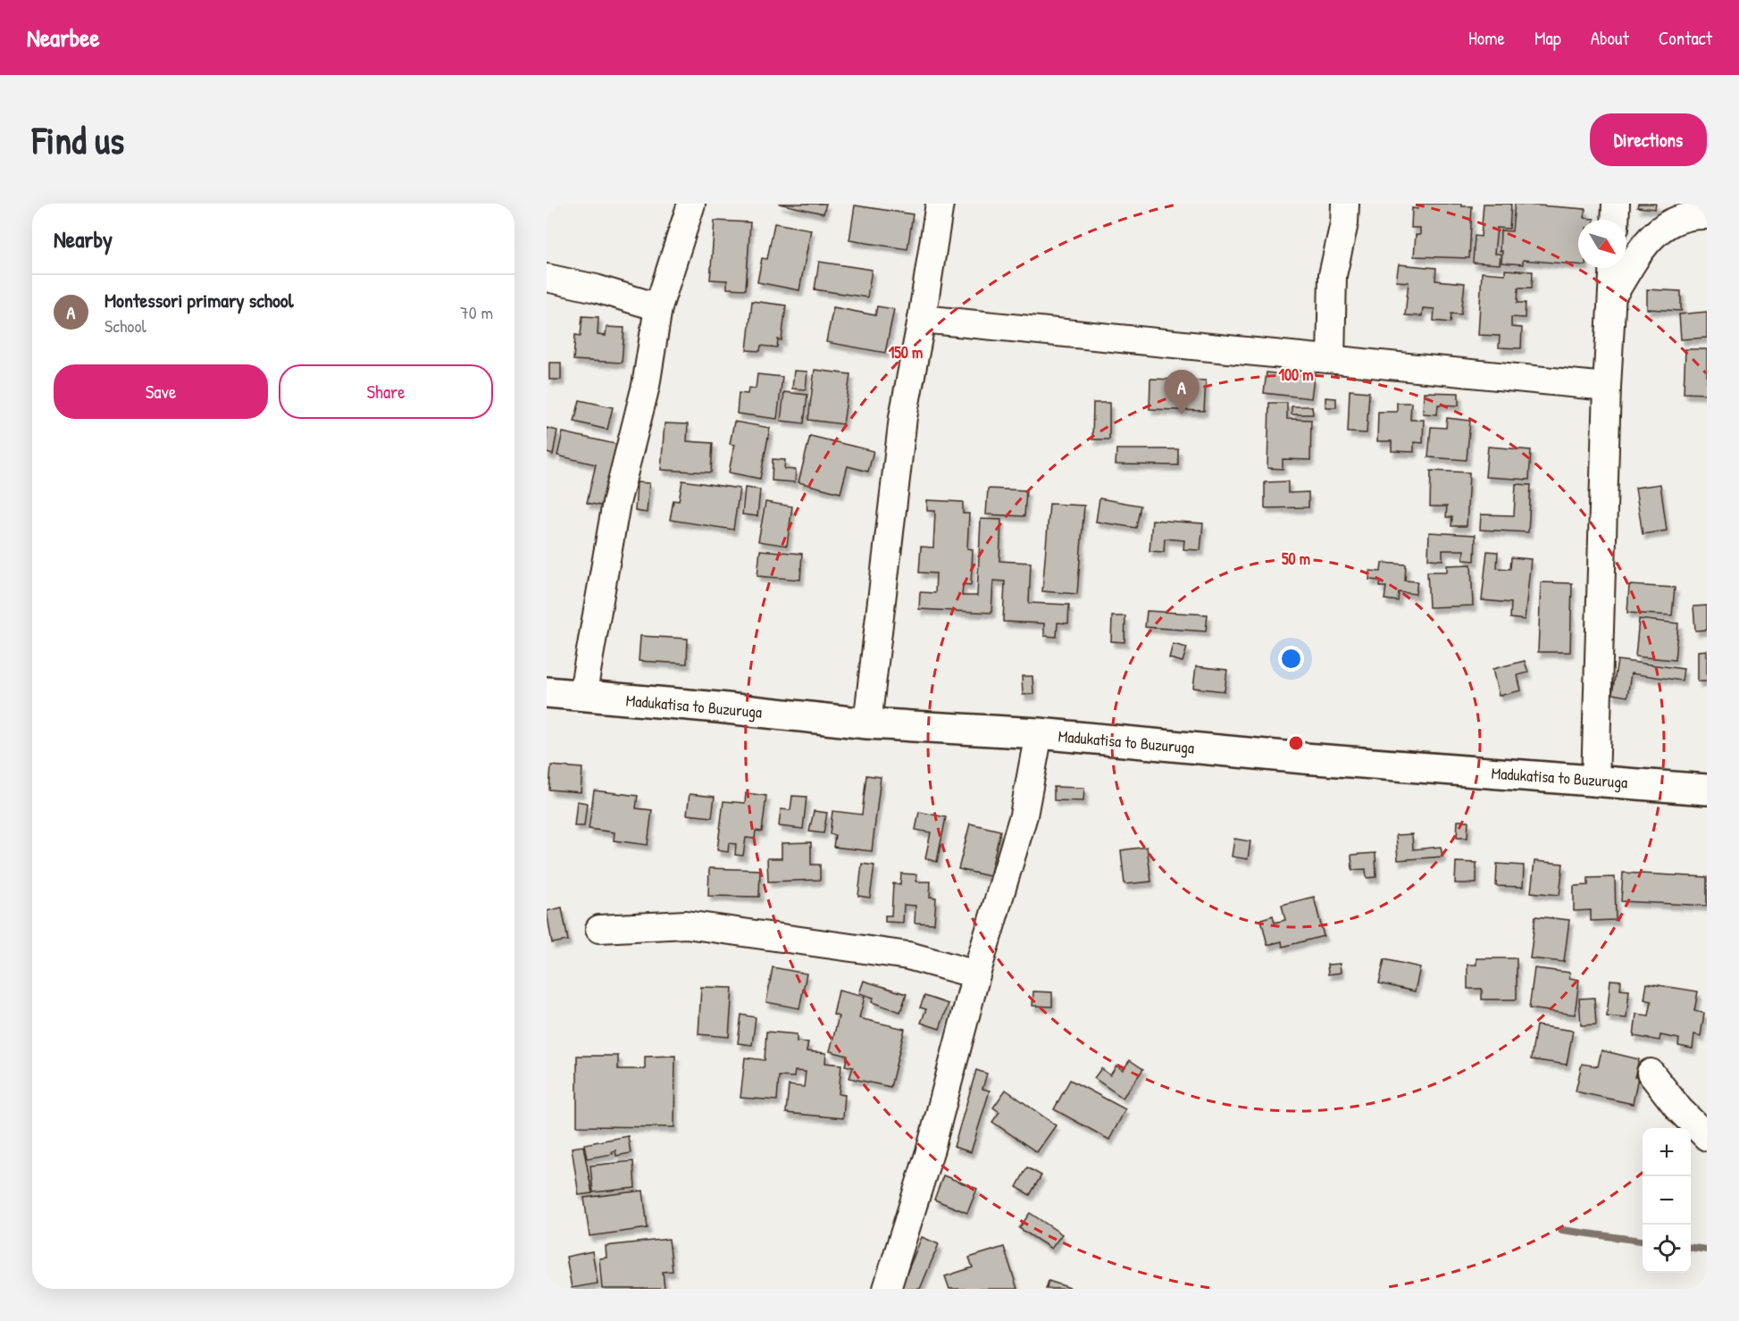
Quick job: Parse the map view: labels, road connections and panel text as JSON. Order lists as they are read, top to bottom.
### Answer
{
  "streets": {
    "main road": ["Madukatisa to Buzuruga"]
  },
  "north": "bottom right",
  "page": {
    "header": "Nearbee",
    "nav": [
      "Home",
      "Map",
      "About",
      "Contact"
    ],
    "buttons": [
      "Directions",
      ["Save", "Share"]
    ],
    "title": "Find us",
    "heading": "Nearby",
    "list": [
      {
        "mark": "A",
        "name": "Montessori primary school",
        "note": "School",
        "value": "70 m"
      }
    ],
    "pins": "A",
    "map_buttons": ["+", "−"]
  },
  "rings": ["150 m", "100 m", "50 m"]
}
